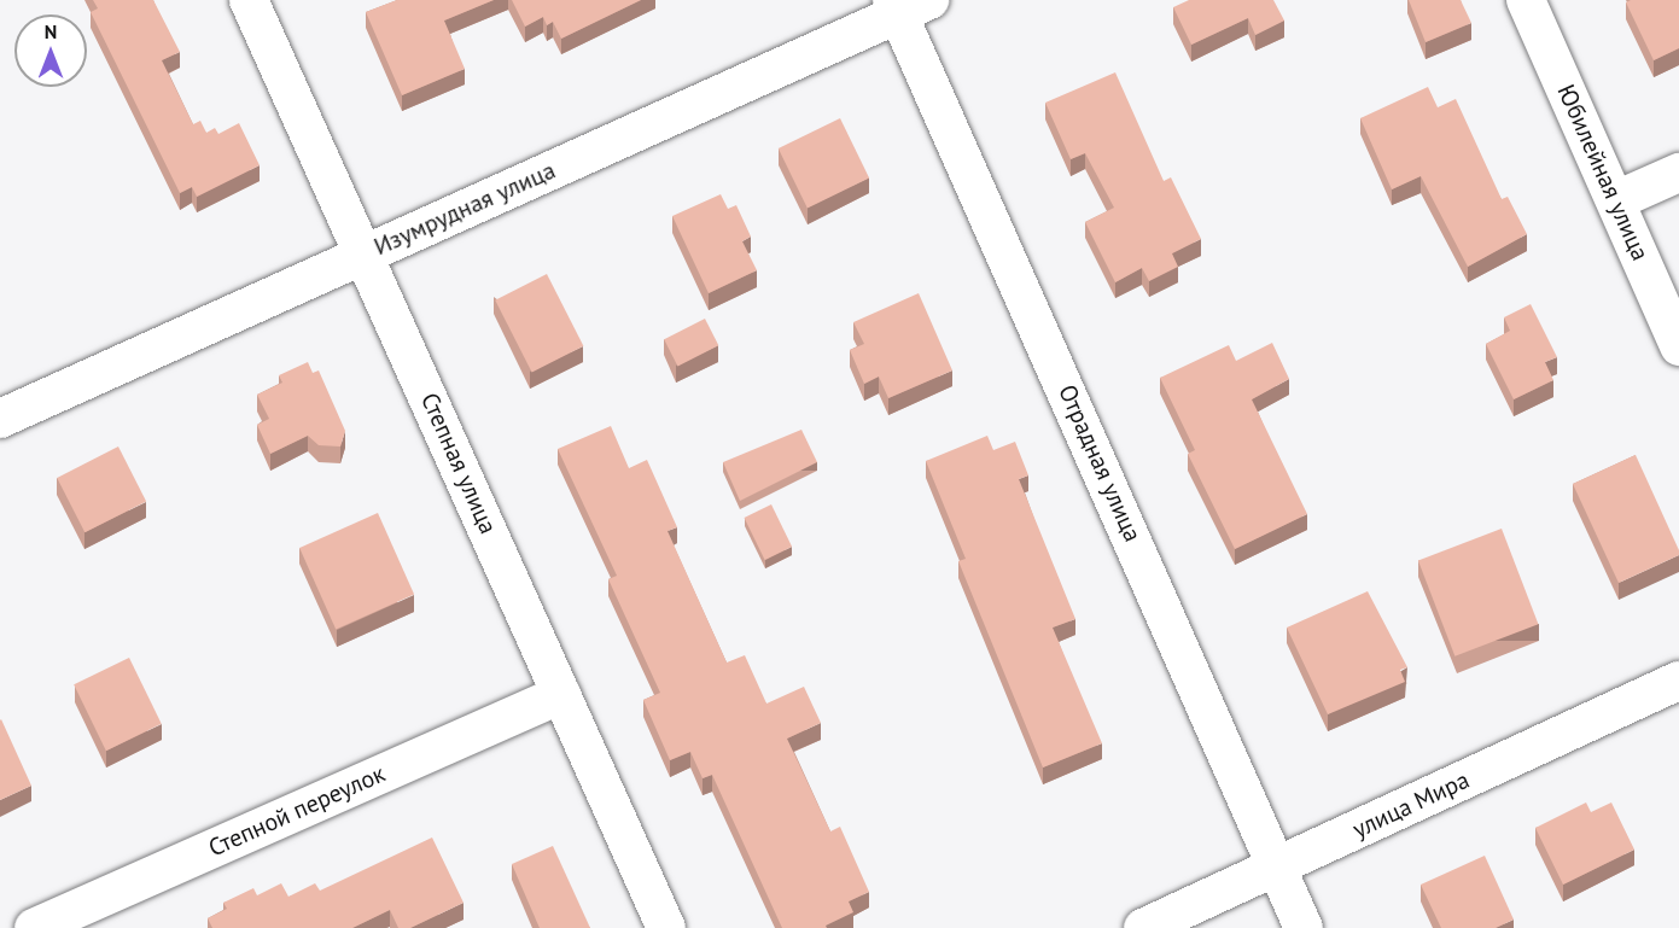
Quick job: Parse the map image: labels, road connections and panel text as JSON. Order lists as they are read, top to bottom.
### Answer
{
  "streets": {
    "street": [
      "Юбилейная улица",
      "Изумрудная улица",
      "Степная улица",
      "Отрадная улица",
      "улица Мира",
      "Степной переулок"
    ]
  },
  "crossings": [
    ["Изумрудная улица", "Степная улица"],
    ["Изумрудная улица", "Отрадная улица"],
    ["Степная улица", "Степной переулок"],
    ["Отрадная улица", "улица Мира"]
  ],
  "north": "top"
}
